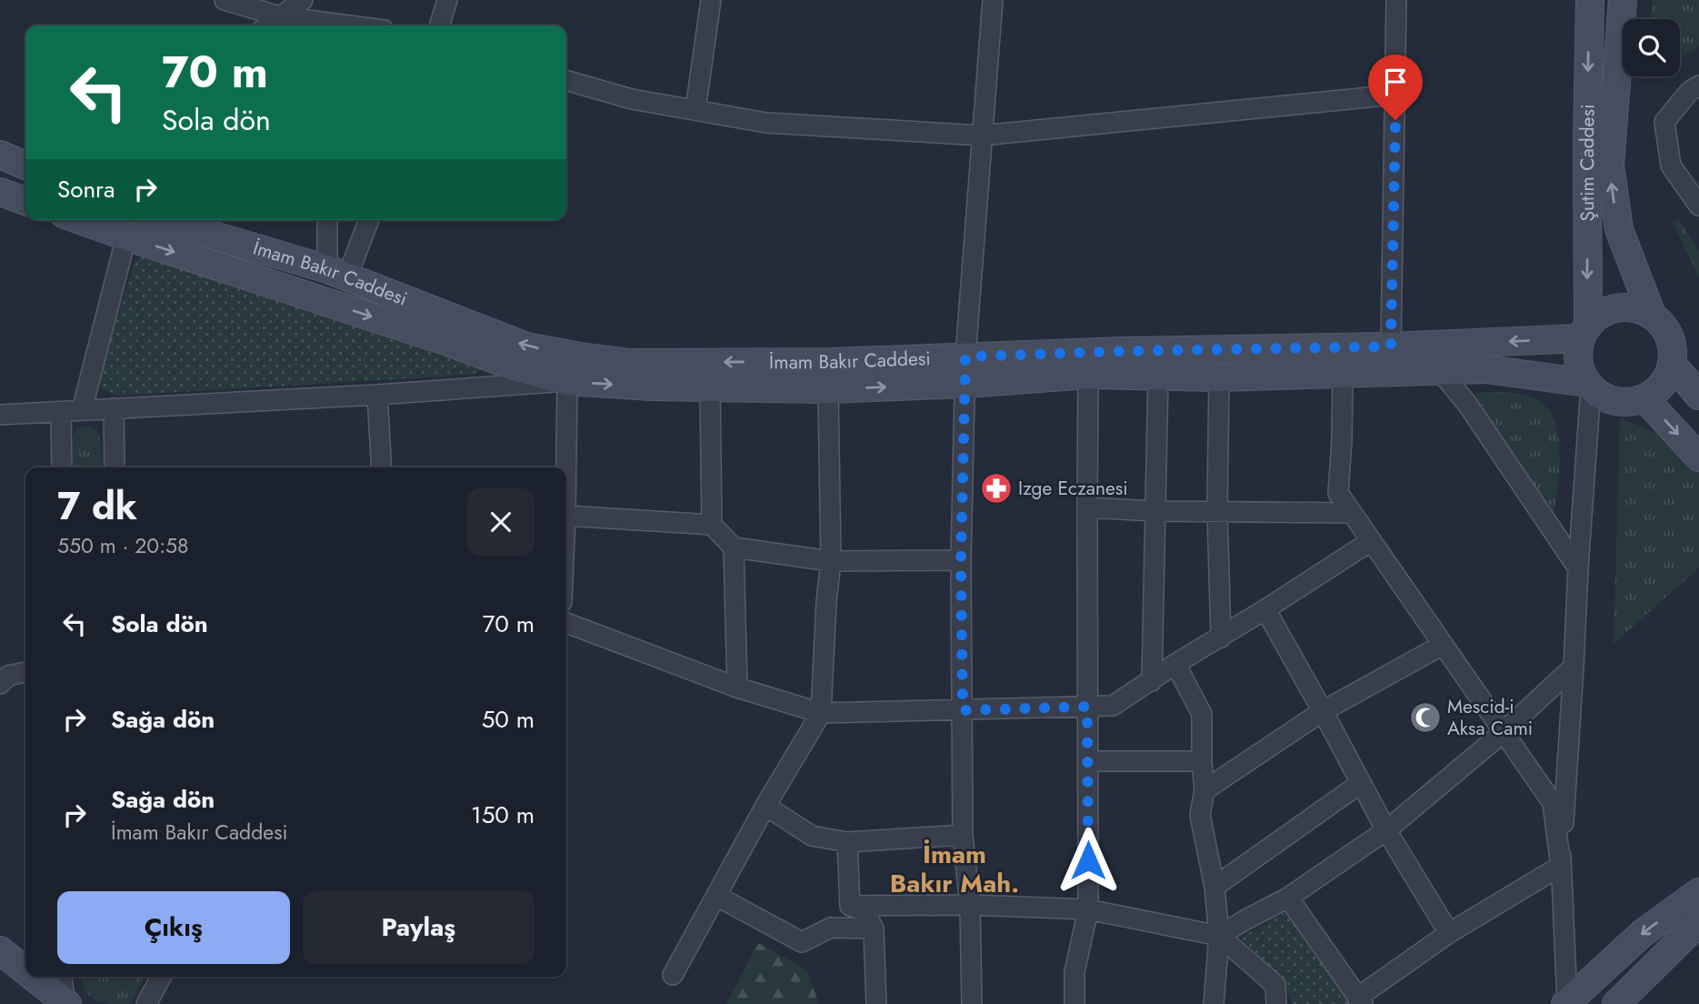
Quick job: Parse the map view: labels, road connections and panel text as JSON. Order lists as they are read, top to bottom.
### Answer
{
  "streets": {
    "main road": ["Şutim Caddesi", "İmam Bakır Caddesi"]
  },
  "crossings": [
    ["Şutim Caddesi", "İmam Bakır Caddesi"]
  ],
  "districts": ["İmam Bakır Mah."],
  "places": {
    "pharmacy": ["Izge Eczanesi"],
    "mosque": ["Mescid-i Aksa Cami"]
  },
  "page": {
    "turn": ["70 m", "Sola dön"],
    "then": "Sonra",
    "heading": ["7 dk", "550 m · 20:58"],
    "list": [
      {
        "name": "Sola dön",
        "value": "70 m"
      },
      {
        "name": "Sağa dön",
        "value": "50 m"
      },
      {
        "name": "Sağa dön",
        "note": "İmam Bakır Caddesi",
        "value": "150 m"
      }
    ],
    "buttons": ["Çıkış", "Paylaş"]
  }
}
